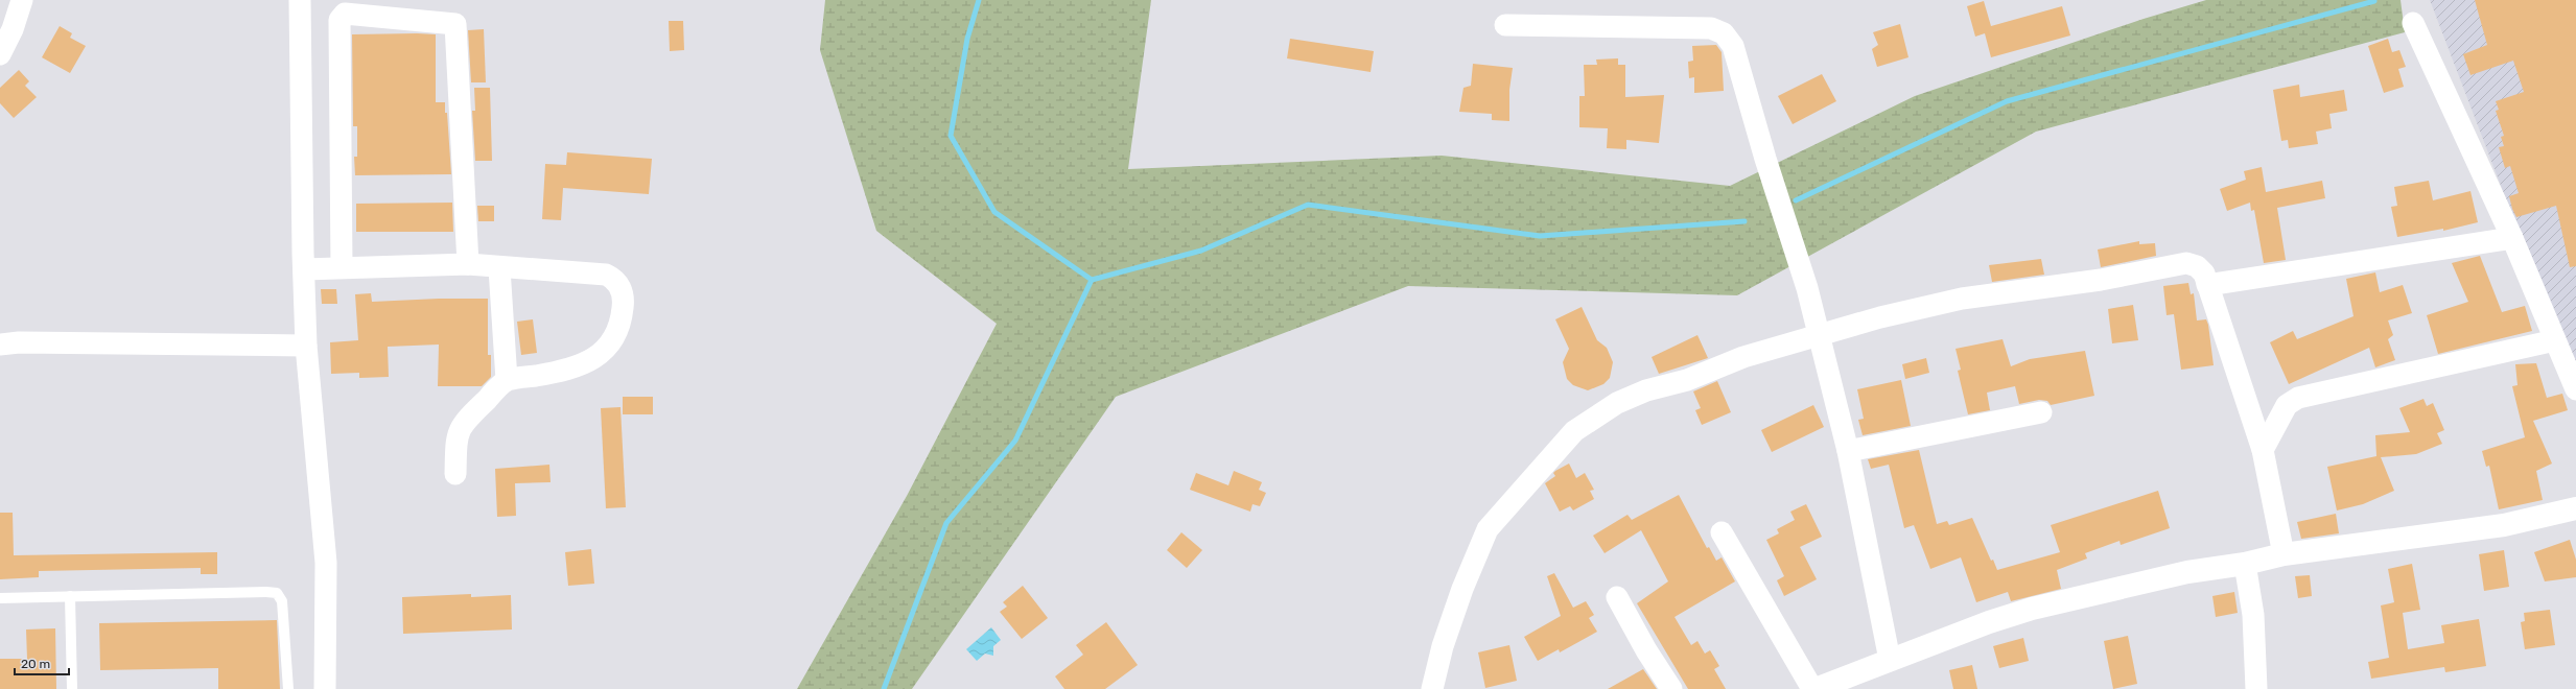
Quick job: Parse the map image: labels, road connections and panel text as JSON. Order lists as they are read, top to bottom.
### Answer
{
  "scale_bar": "20 m"
}
